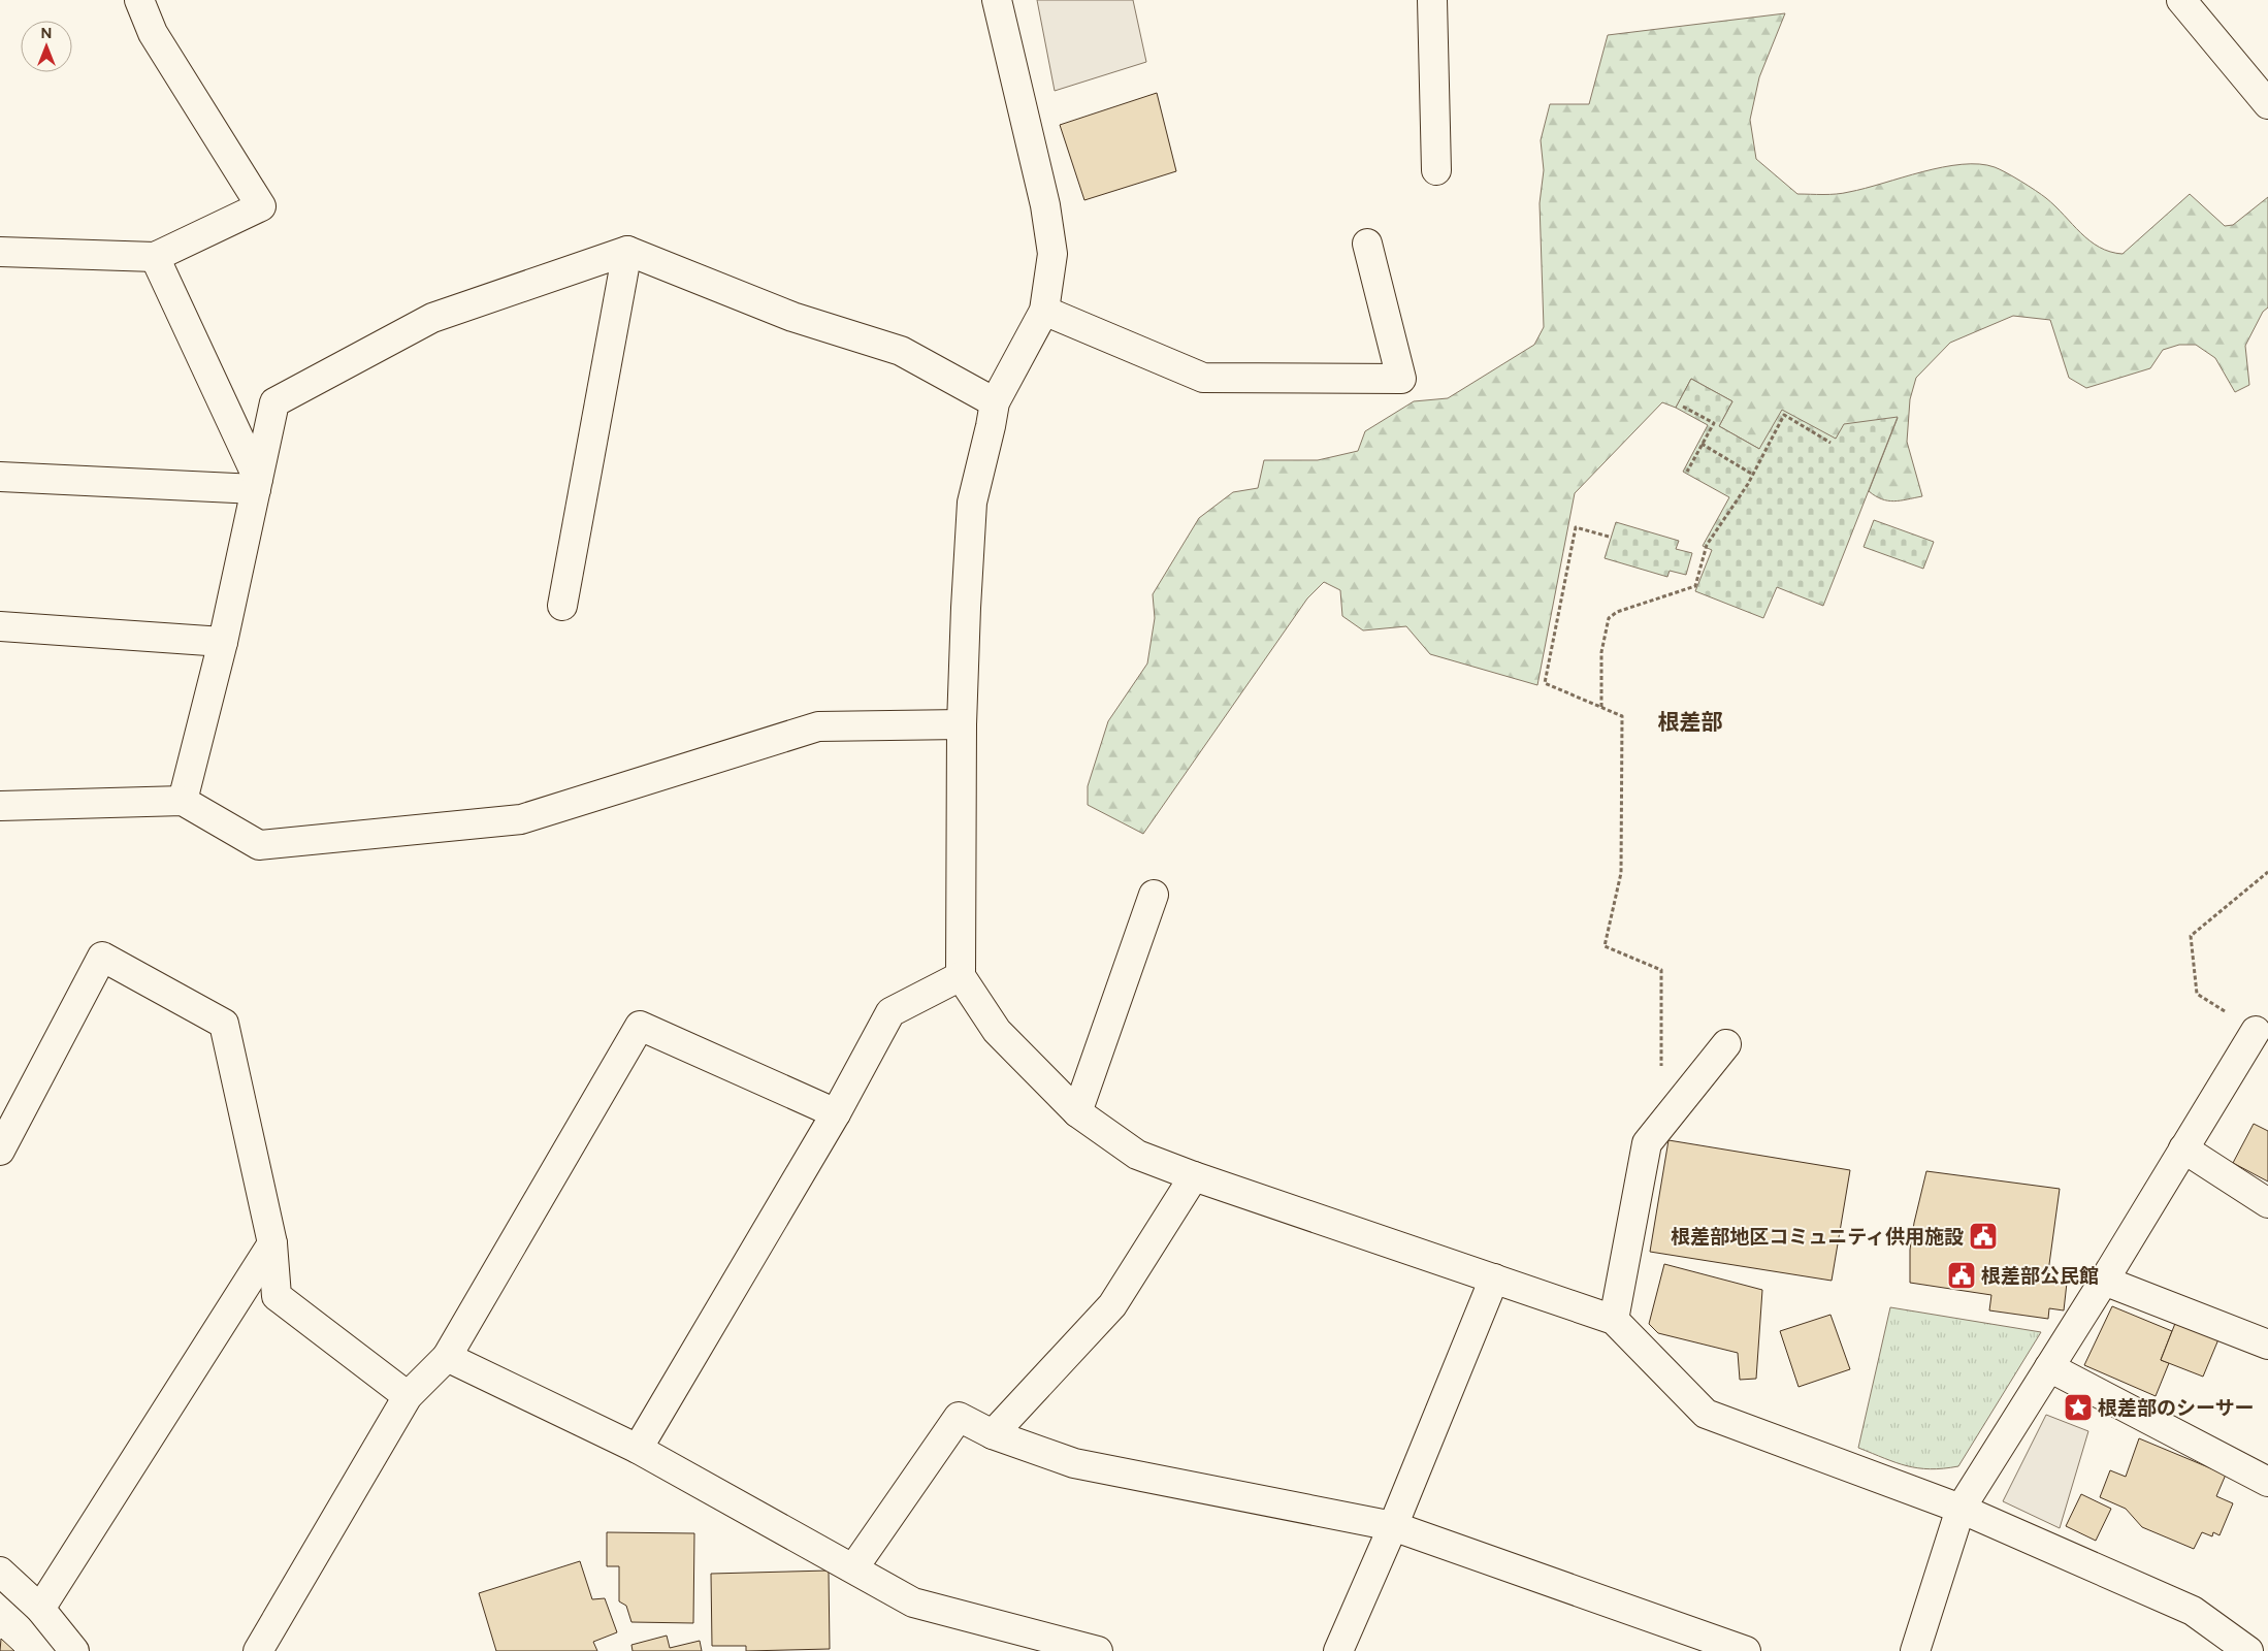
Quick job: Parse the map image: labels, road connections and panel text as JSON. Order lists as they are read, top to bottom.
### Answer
{
  "districts": ["根差部"],
  "places": {
    "public building": ["根差部地区コミュニティ供用施設", "根差部公民館"],
    "place": ["根差部のシーサー"]
  },
  "north": "top"
}
